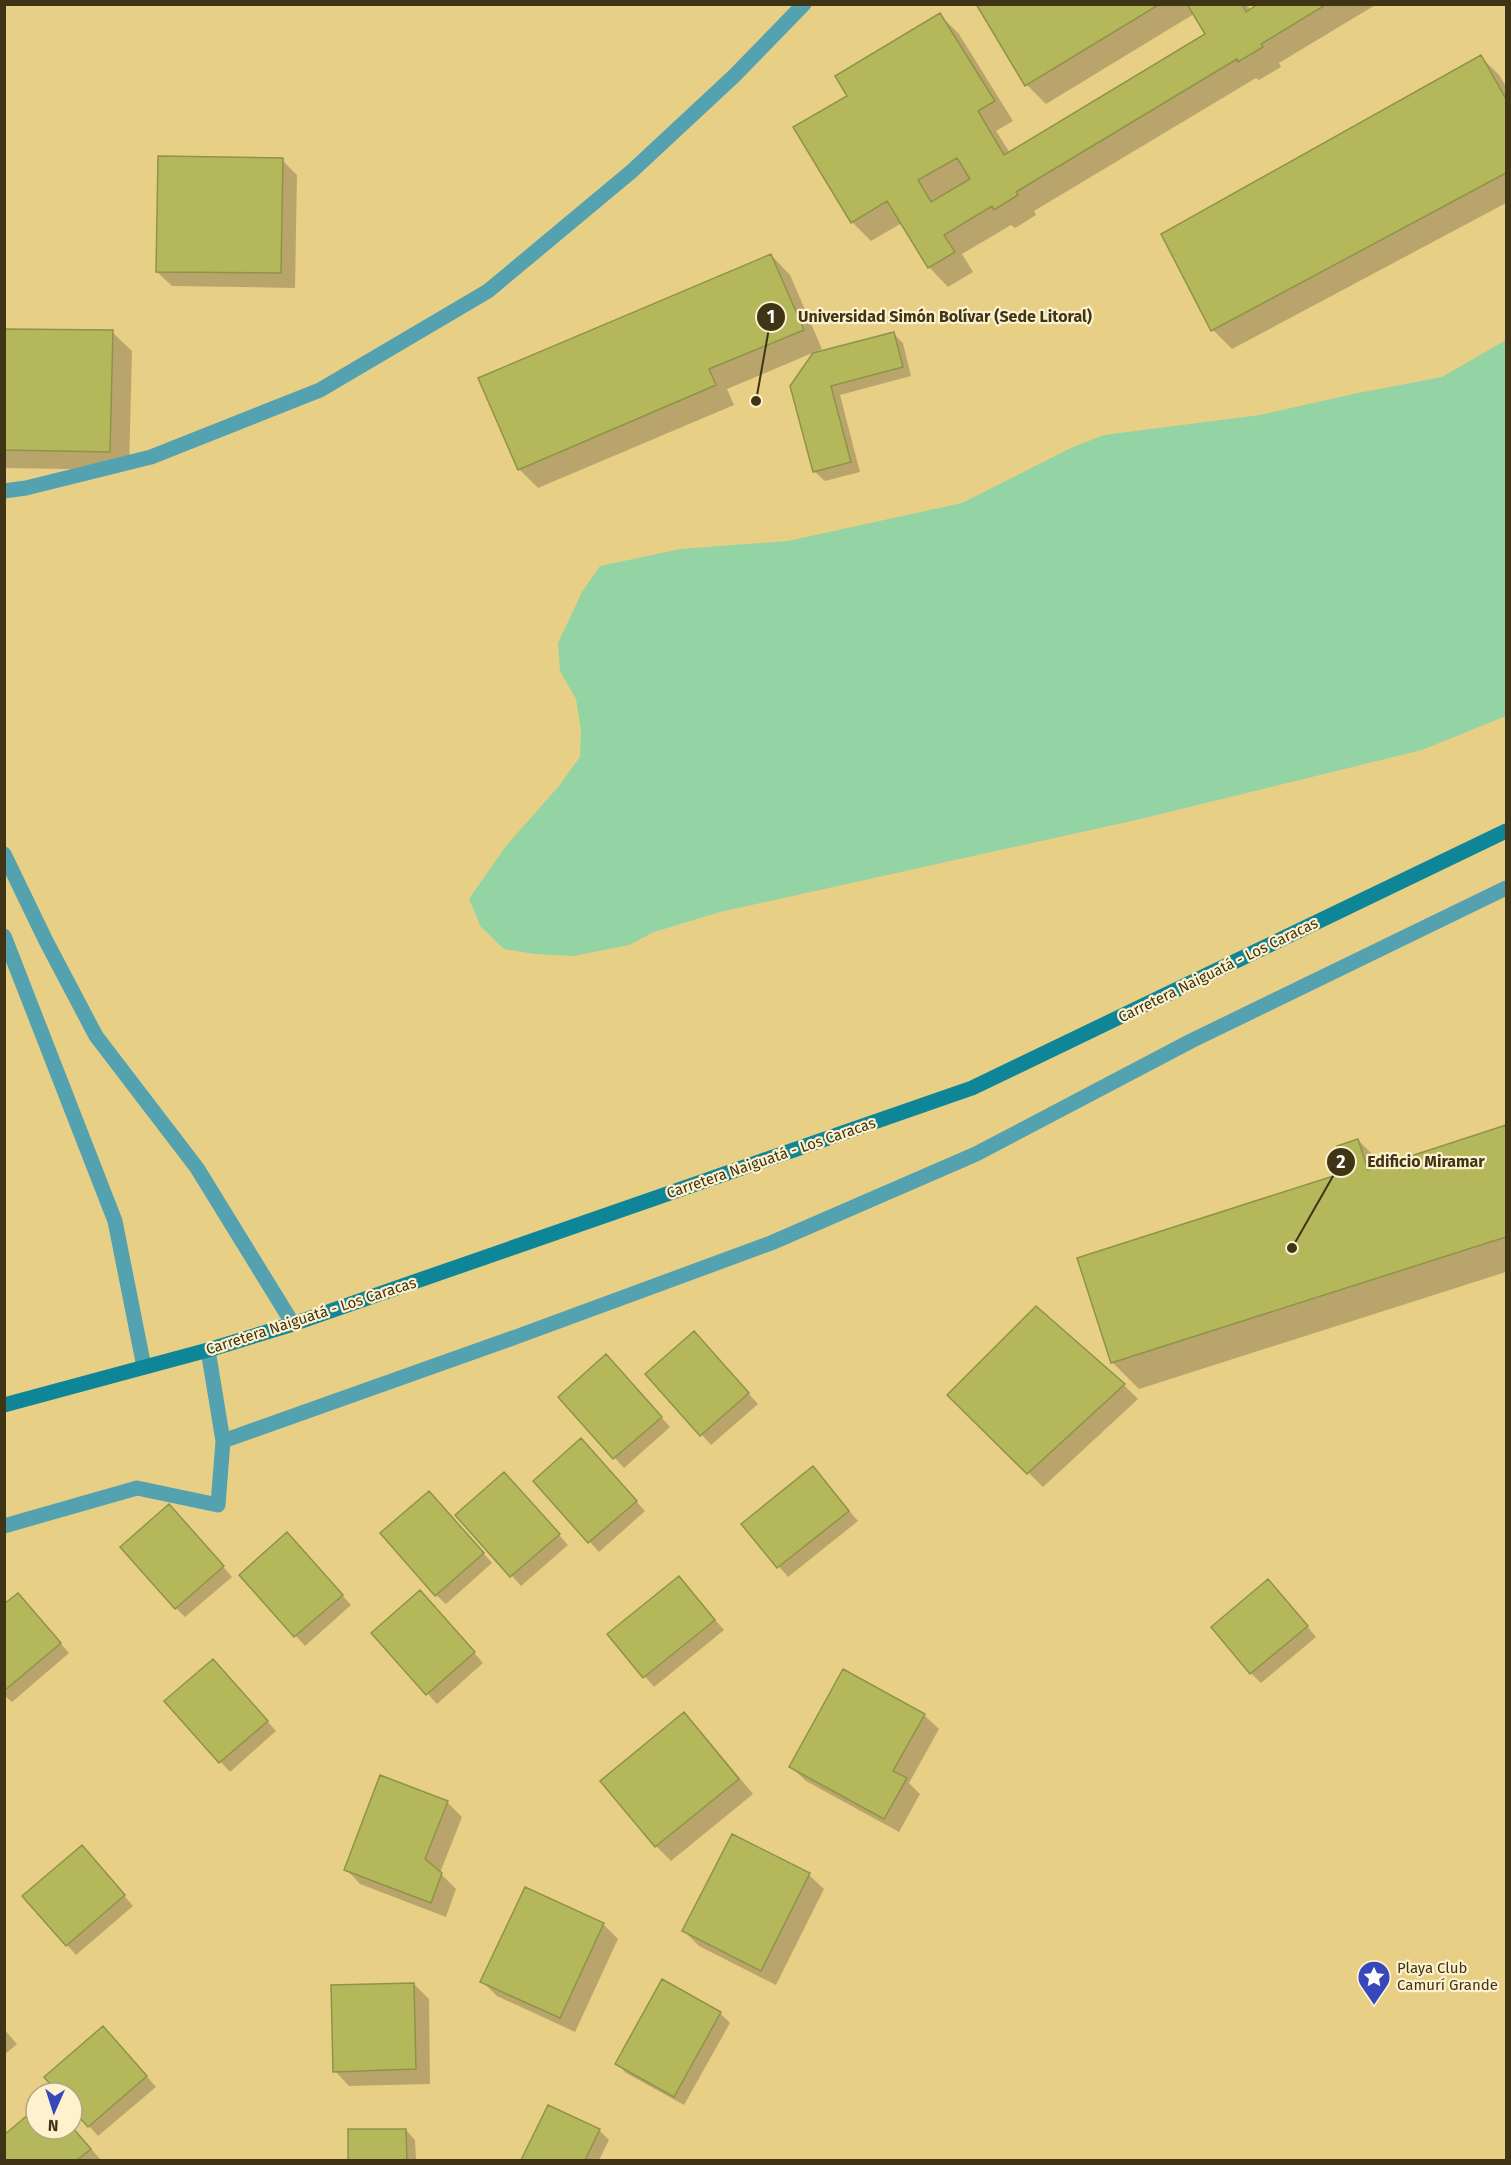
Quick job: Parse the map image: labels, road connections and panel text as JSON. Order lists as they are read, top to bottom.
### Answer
{
  "streets": {
    "main road": ["Carretera Naiguatá - Los Caracas"]
  },
  "places": {
    "other": ["Universidad Simón Bolívar (Sede Litoral)", "Edificio Miramar"],
    "place": ["Playa Club Camurí Grande"]
  },
  "north": "bottom"
}
